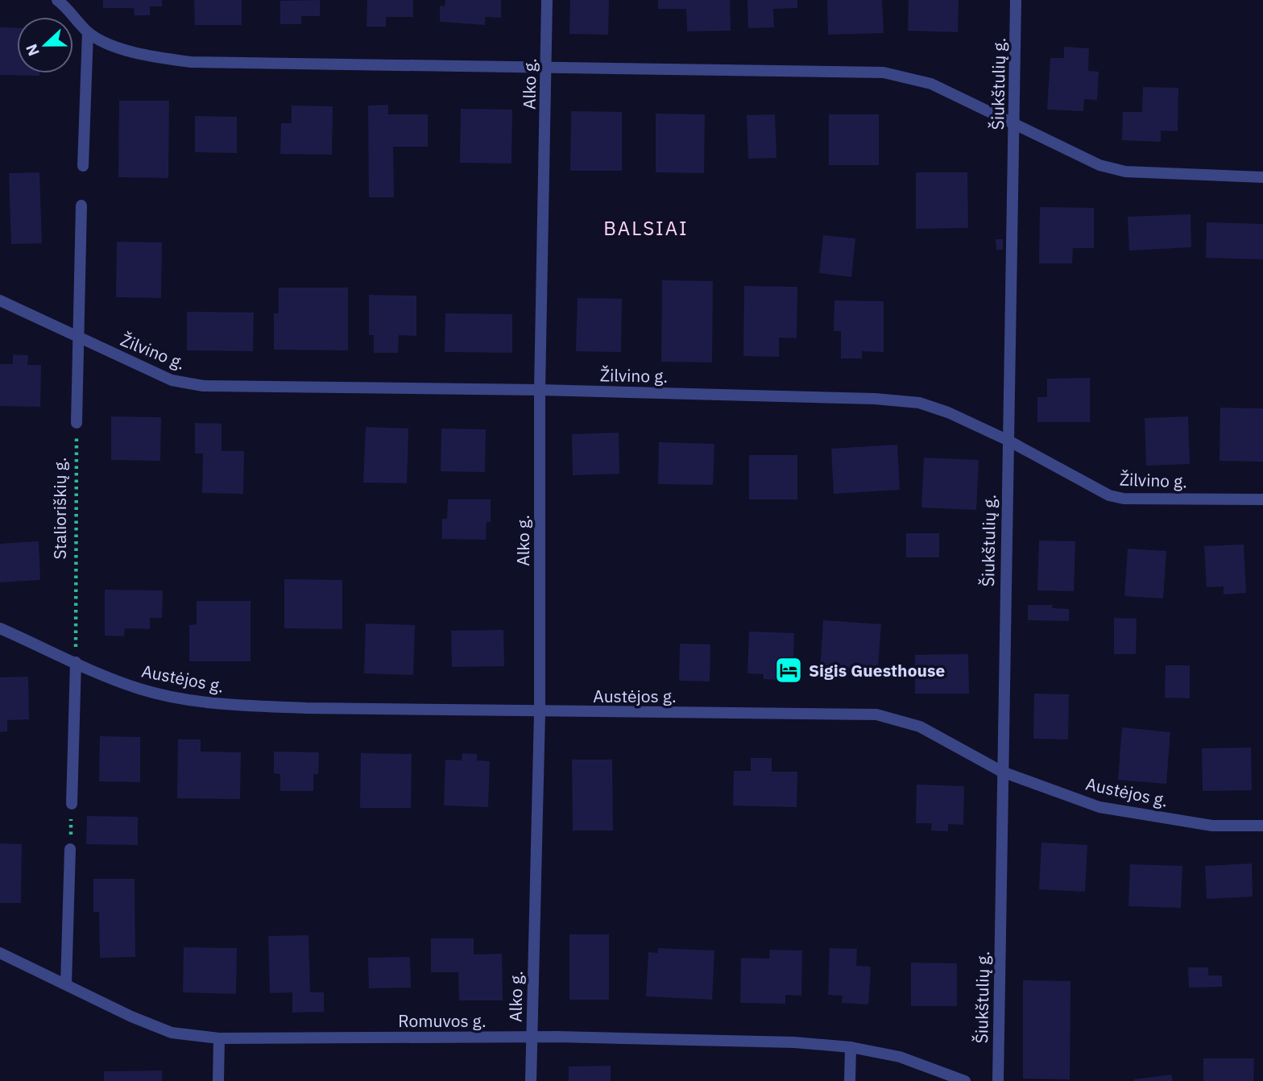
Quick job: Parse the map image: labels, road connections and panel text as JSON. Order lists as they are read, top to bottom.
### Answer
{
  "streets": {
    "street": [
      "Alko g.",
      "Šiukštulių g.",
      "Žilvino g.",
      "Austėjos g.",
      "Romuvos g."
    ],
    "path": ["Stalioriškių g."]
  },
  "crossings": [
    ["Alko g.", "Žilvino g."],
    ["Alko g.", "Austėjos g."],
    ["Alko g.", "Romuvos g."],
    ["Šiukštulių g.", "Žilvino g."],
    ["Šiukštulių g.", "Austėjos g."],
    ["Stalioriškių g.", "Austėjos g."]
  ],
  "districts": ["BALSIAI"],
  "places": {
    "hotel": ["Sigis Guesthouse"]
  },
  "north": "left"
}
